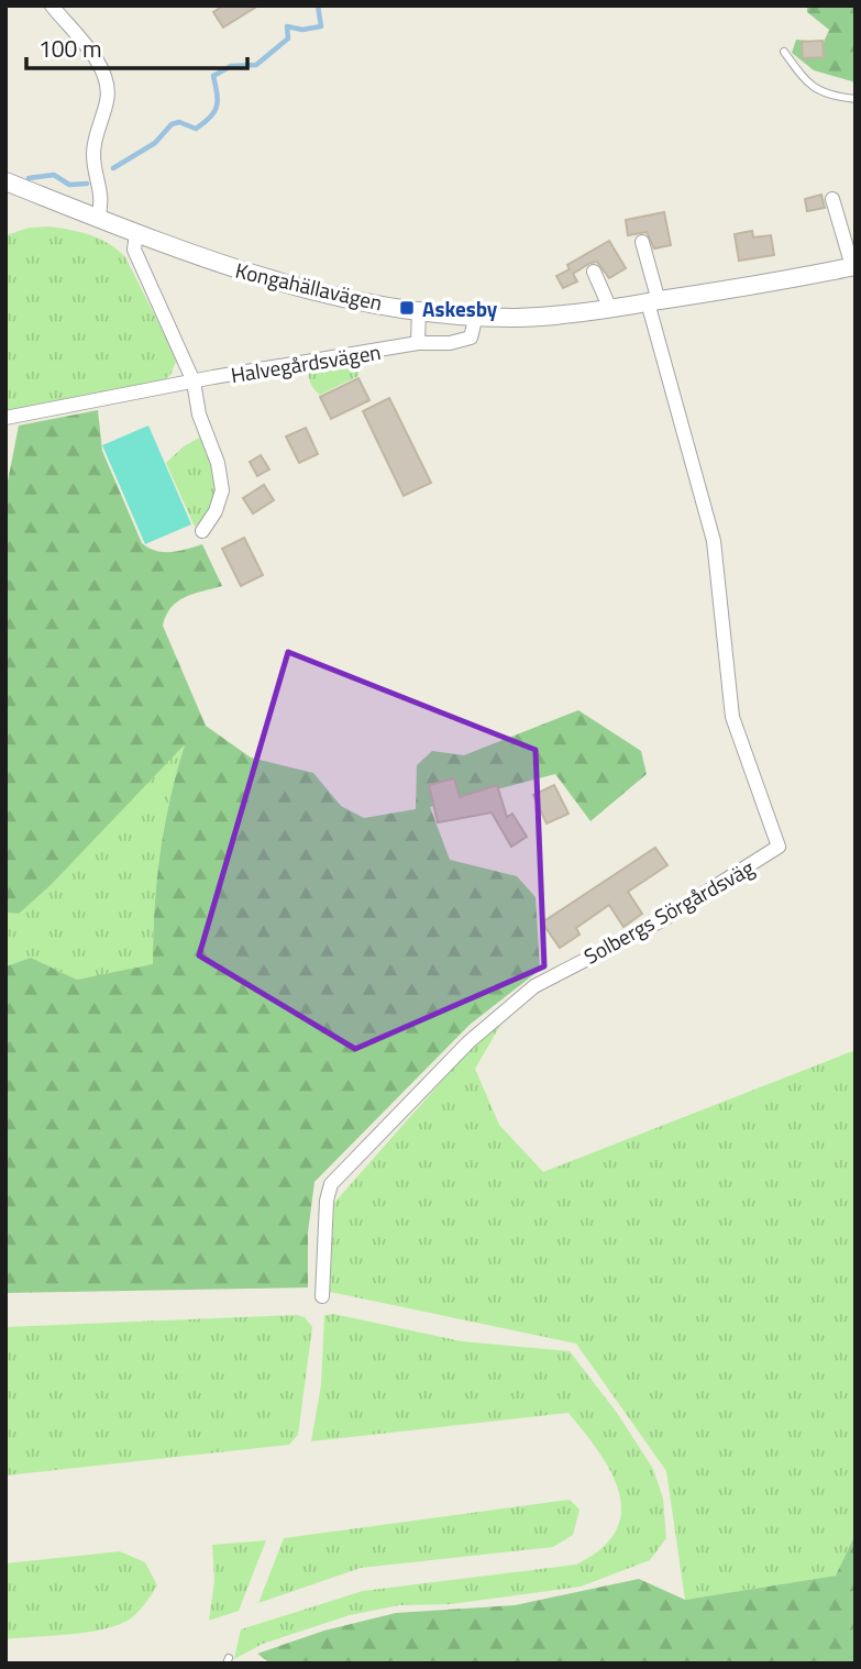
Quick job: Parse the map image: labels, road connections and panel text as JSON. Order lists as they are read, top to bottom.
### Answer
{
  "streets": {
    "street": ["Kongahällavägen", "Halvegårdsvägen", "Solbergs Sörgårdsväg"]
  },
  "crossings": [
    ["Kongahällavägen", "Halvegårdsvägen"],
    ["Kongahällavägen", "Solbergs Sörgårdsväg"]
  ],
  "places": {
    "transit": ["Askesby"]
  },
  "scale_bar": "100 m"
}
